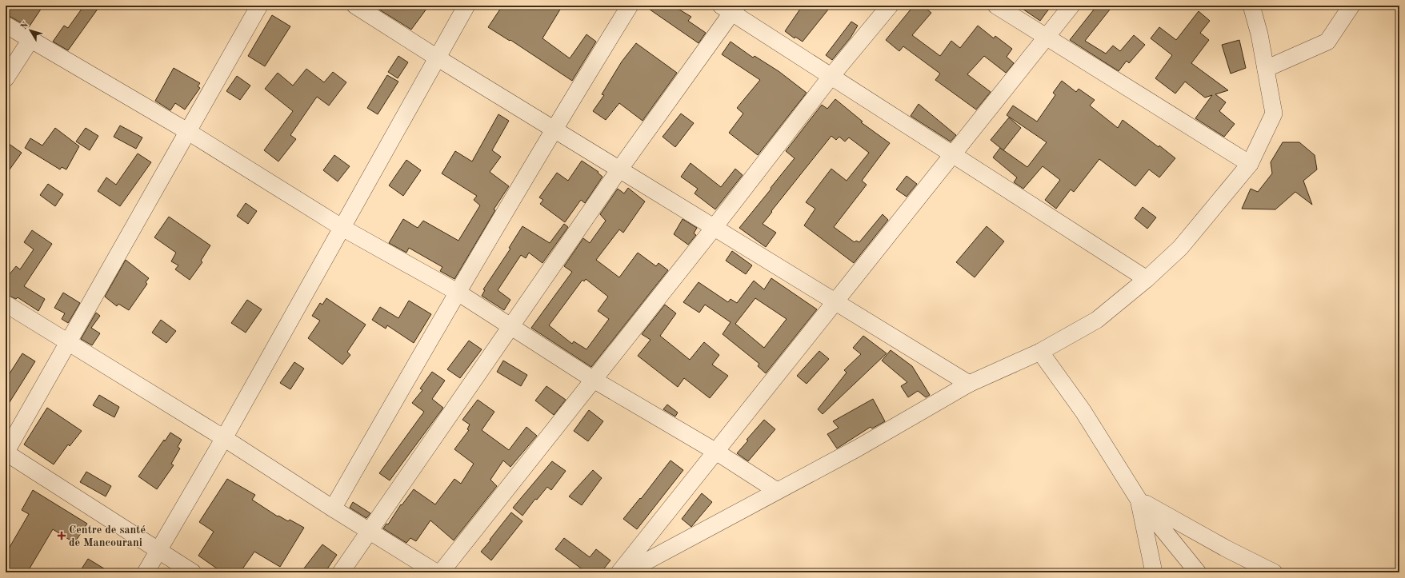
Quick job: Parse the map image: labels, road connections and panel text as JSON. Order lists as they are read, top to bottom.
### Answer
{
  "places": {
    "health": ["Centre de santé de Mancourani"]
  },
  "north": "top left"
}
